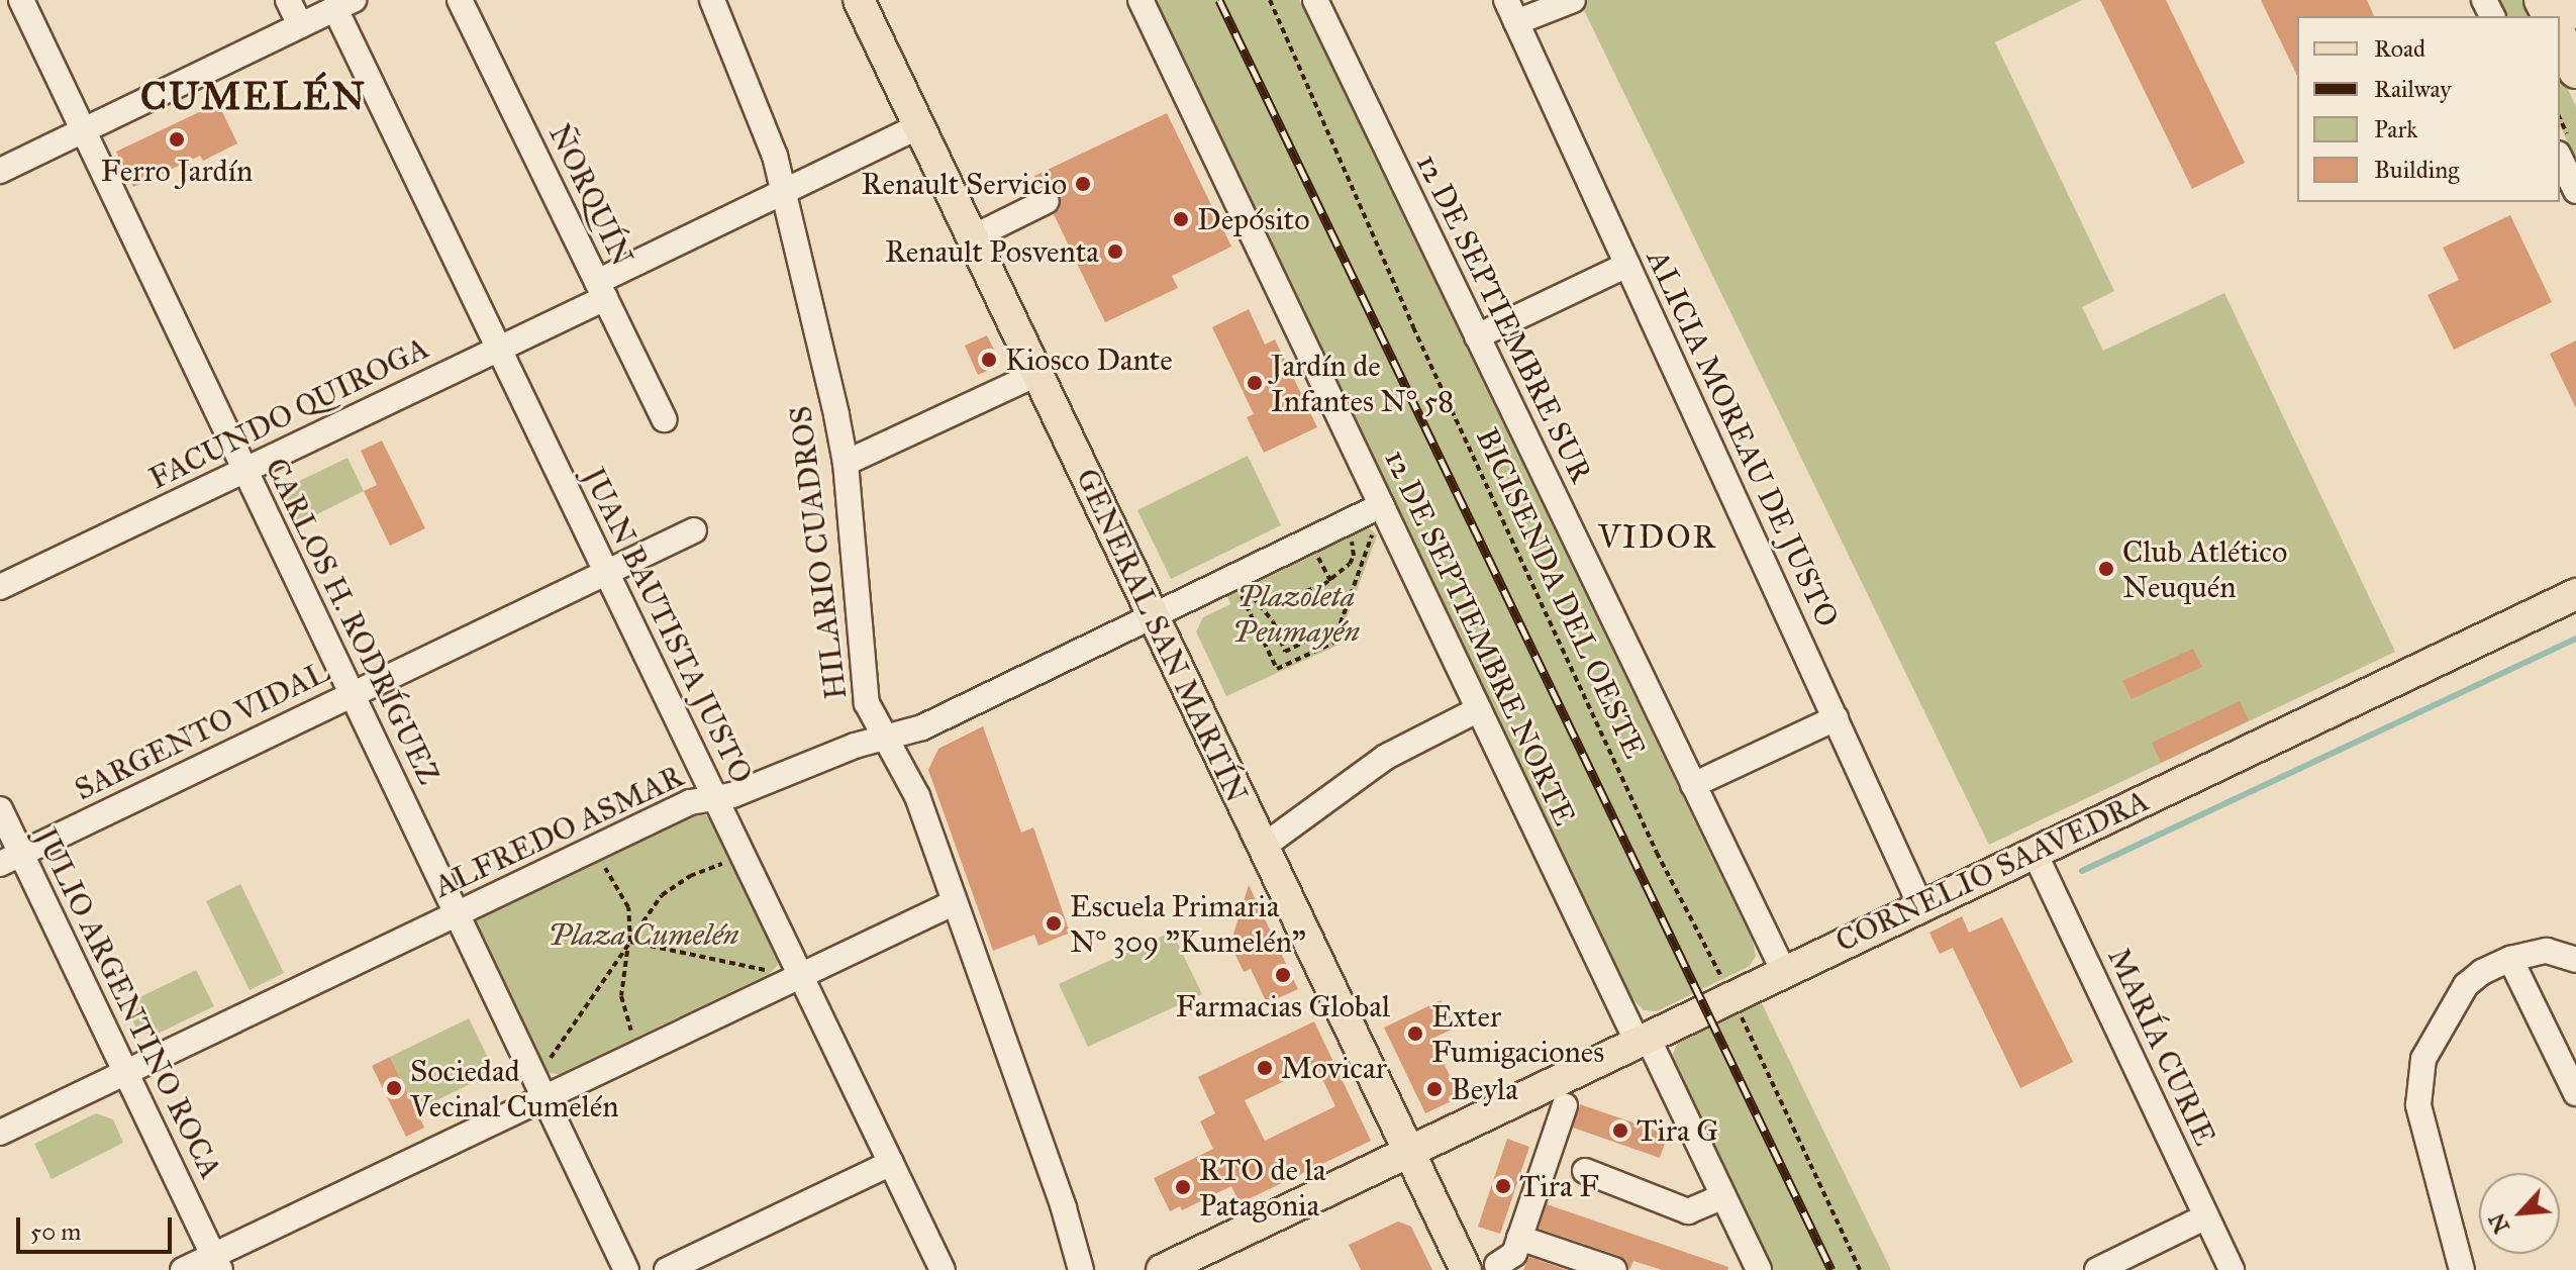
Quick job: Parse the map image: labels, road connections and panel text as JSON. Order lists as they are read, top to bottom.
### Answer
{
  "streets": {
    "main road": ["GENERAL SAN MARTÍN", "CORNELIO SAAVEDRA"],
    "street": [
      "ÑORQUÍN",
      "12 DE SEPTIEMBRE SUR",
      "FACUNDO QUIROGA",
      "ALICIA MOREAU DE JUSTO",
      "HILARIO CUADROS",
      "CARLOS H. RODRÍGUEZ",
      "JUAN BAUTISTA JUSTO",
      "12 DE SEPTIEMBRE NORTE",
      "SARGENTO VIDAL",
      "ALFREDO ASMAR",
      "JULIO ARGENTINO ROCA",
      "MARÍA CURIE"
    ],
    "path": ["BICISENDA DEL OESTE"]
  },
  "crossings": [
    ["ÑORQUÍN", "FACUNDO QUIROGA"],
    ["12 DE SEPTIEMBRE SUR", "CORNELIO SAAVEDRA"],
    ["FACUNDO QUIROGA", "HILARIO CUADROS"],
    ["FACUNDO QUIROGA", "CARLOS H. RODRÍGUEZ"],
    ["FACUNDO QUIROGA", "JUAN BAUTISTA JUSTO"],
    ["FACUNDO QUIROGA", "GENERAL SAN MARTÍN"],
    ["ALICIA MOREAU DE JUSTO", "CORNELIO SAAVEDRA"],
    ["HILARIO CUADROS", "ALFREDO ASMAR"],
    ["CARLOS H. RODRÍGUEZ", "SARGENTO VIDAL"],
    ["CARLOS H. RODRÍGUEZ", "ALFREDO ASMAR"],
    ["JUAN BAUTISTA JUSTO", "SARGENTO VIDAL"],
    ["JUAN BAUTISTA JUSTO", "ALFREDO ASMAR"],
    ["GENERAL SAN MARTÍN", "ALFREDO ASMAR"],
    ["GENERAL SAN MARTÍN", "CORNELIO SAAVEDRA"],
    ["12 DE SEPTIEMBRE NORTE", "ALFREDO ASMAR"],
    ["12 DE SEPTIEMBRE NORTE", "CORNELIO SAAVEDRA"],
    ["SARGENTO VIDAL", "JULIO ARGENTINO ROCA"],
    ["ALFREDO ASMAR", "JULIO ARGENTINO ROCA"],
    ["CORNELIO SAAVEDRA", "MARÍA CURIE"]
  ],
  "districts": ["CUMELÉN", "VIDOR"],
  "parks": ["Plazoleta Peumayén", "Plaza Cumelén"],
  "places": [
    "Ferro Jardín",
    "Renault Servicio",
    "Depósito",
    "Renault Posventa",
    "Kiosco Dante",
    "Jardín de Infantes N° 58",
    "Club Atlético Neuquén",
    "Escuela Primaria N° 309 \"Kumelén\"",
    "Farmacias Global",
    "Exter Fumigaciones",
    "Movicar",
    "Sociedad Vecinal Cumelén",
    "Beyla",
    "Tira G",
    "Tira F",
    "RTO de la Patagonia"
  ],
  "legend": [
    "Road",
    "Railway",
    "Park",
    "Building"
  ],
  "scale_bar": "50 m",
  "north": "bottom left"
}
